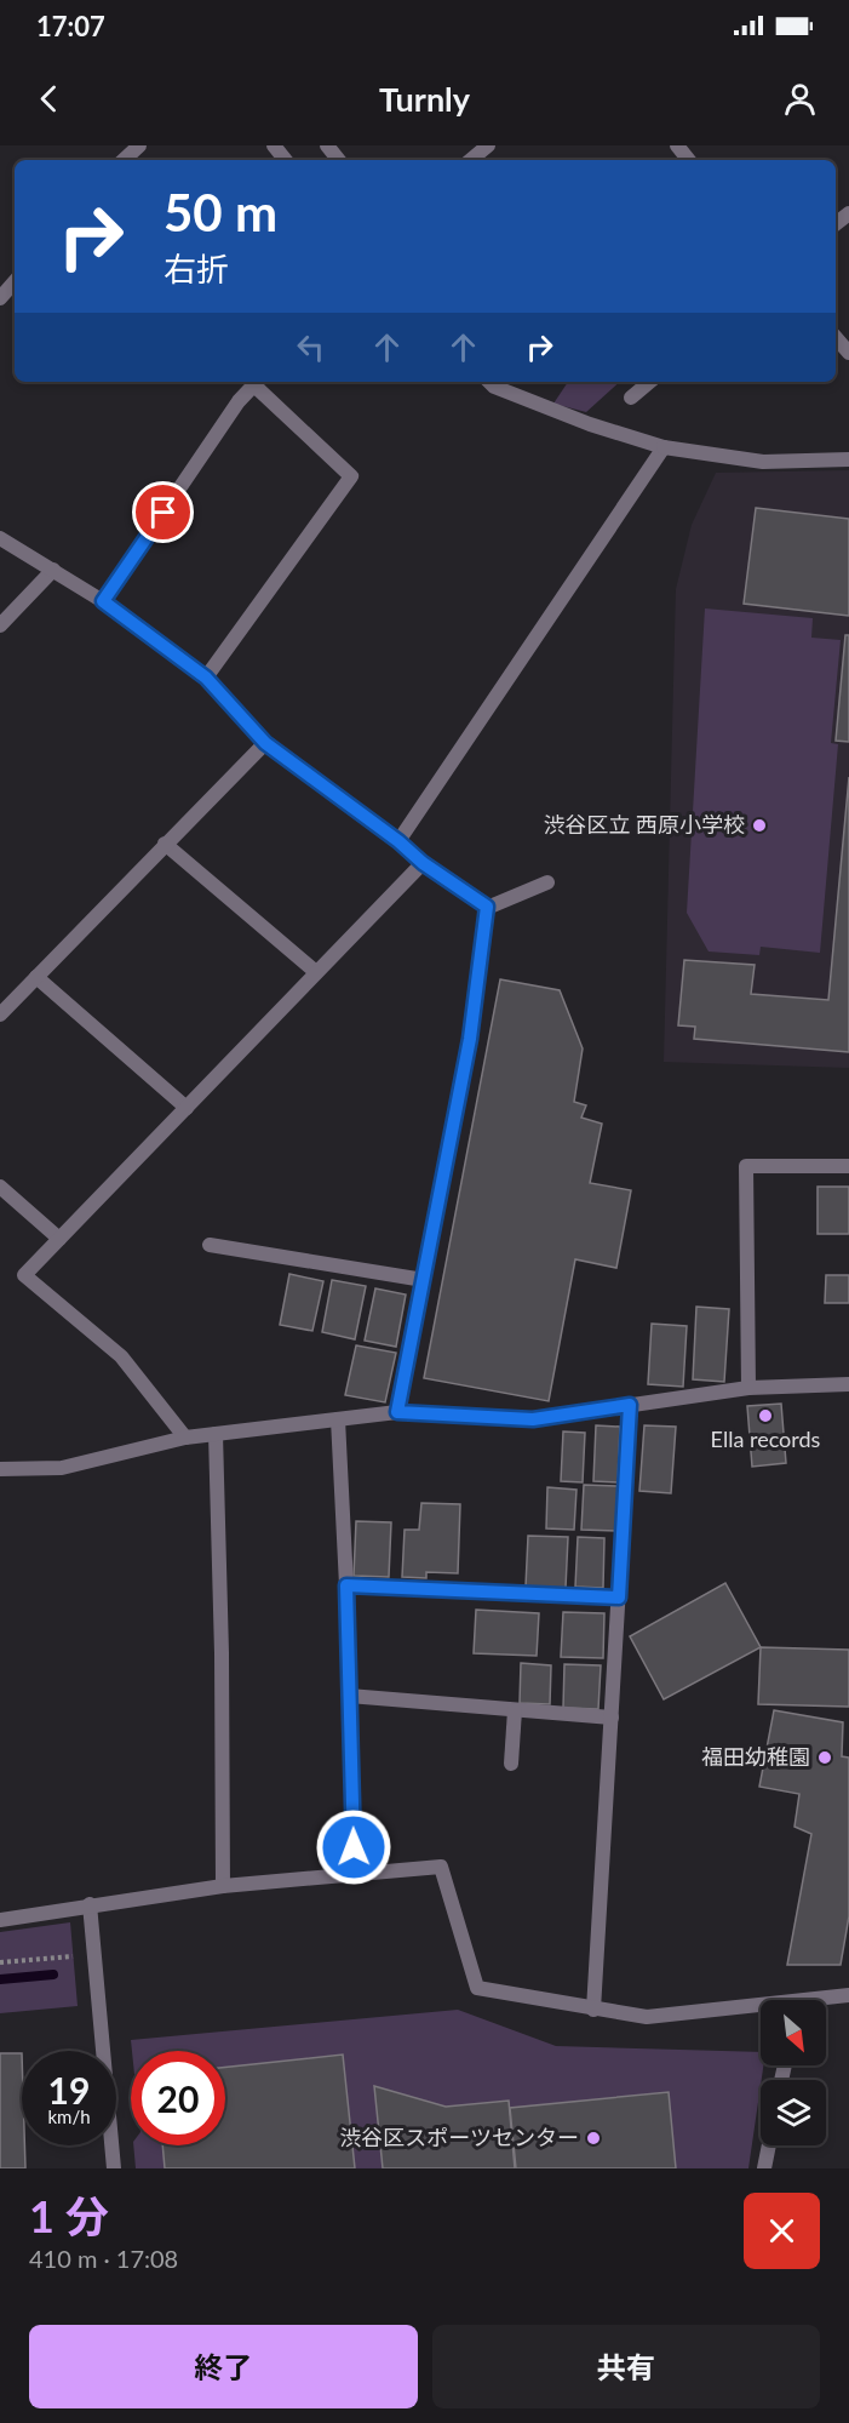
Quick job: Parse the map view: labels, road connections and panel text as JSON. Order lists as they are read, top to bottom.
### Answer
{
  "places": [
    "渋谷区立 西原小学校",
    "Ella records",
    "福田幼稚園",
    "渋谷区スポーツセンター"
  ],
  "north": "bottom right",
  "page": {
    "status": "17:07",
    "header": "Turnly",
    "turn": ["50 m", "右折"],
    "speed": "19 km/h",
    "limit": "20",
    "heading": ["1 分", "410 m · 17:08"],
    "buttons": ["終了", "共有"]
  }
}
